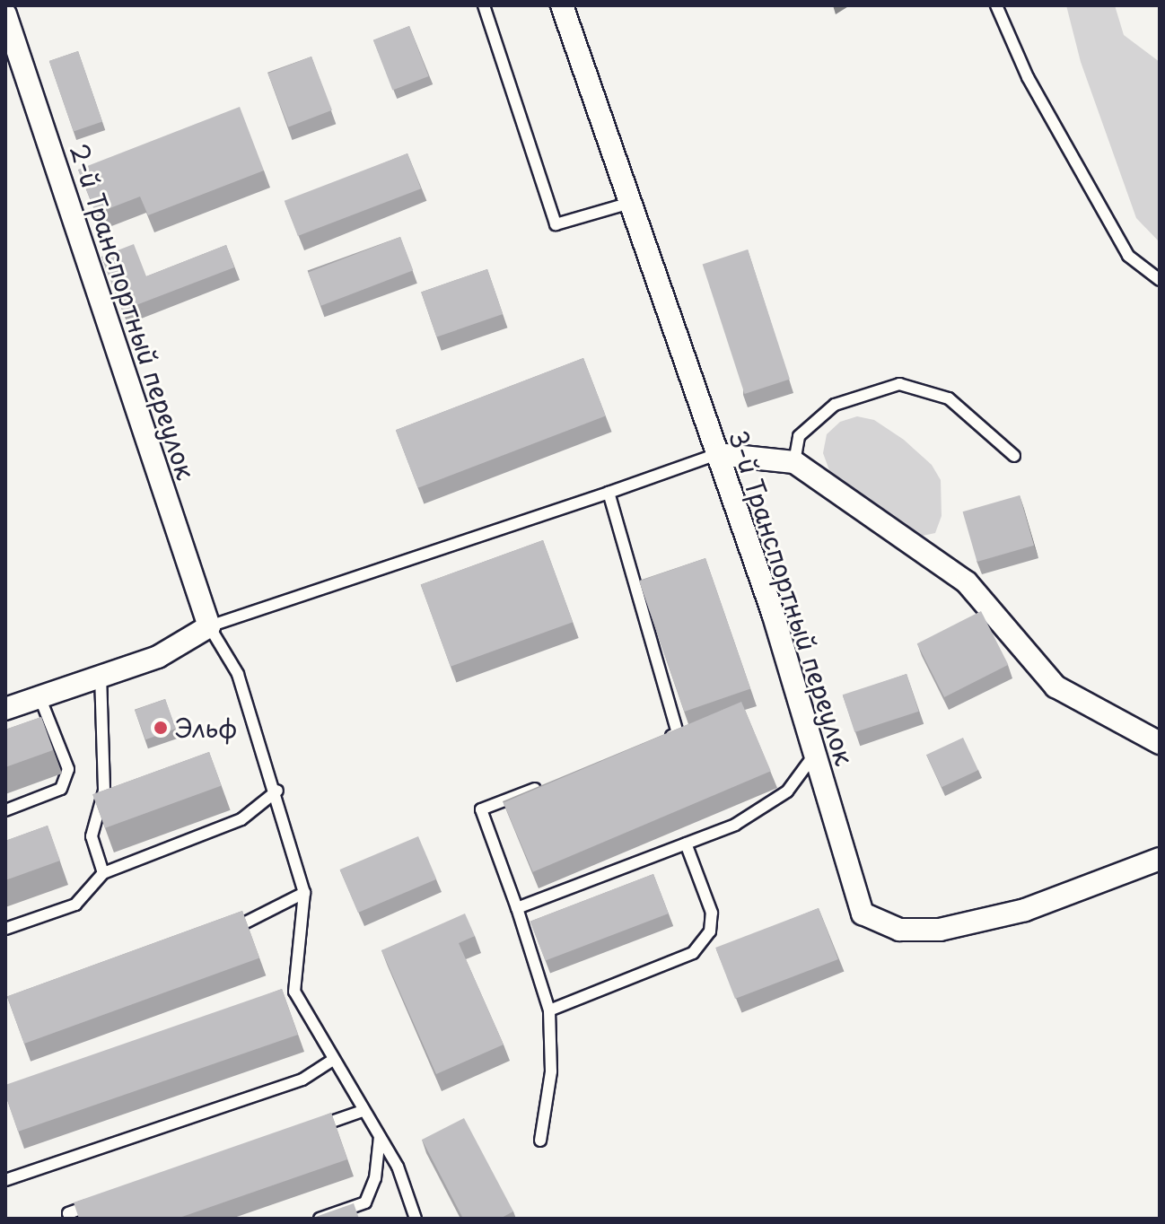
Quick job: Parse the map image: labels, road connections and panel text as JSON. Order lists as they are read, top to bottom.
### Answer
{
  "streets": {
    "street": ["2-й Транспортный переулок", "3-й Транспортный переулок"]
  },
  "places": ["Эльф"]
}
